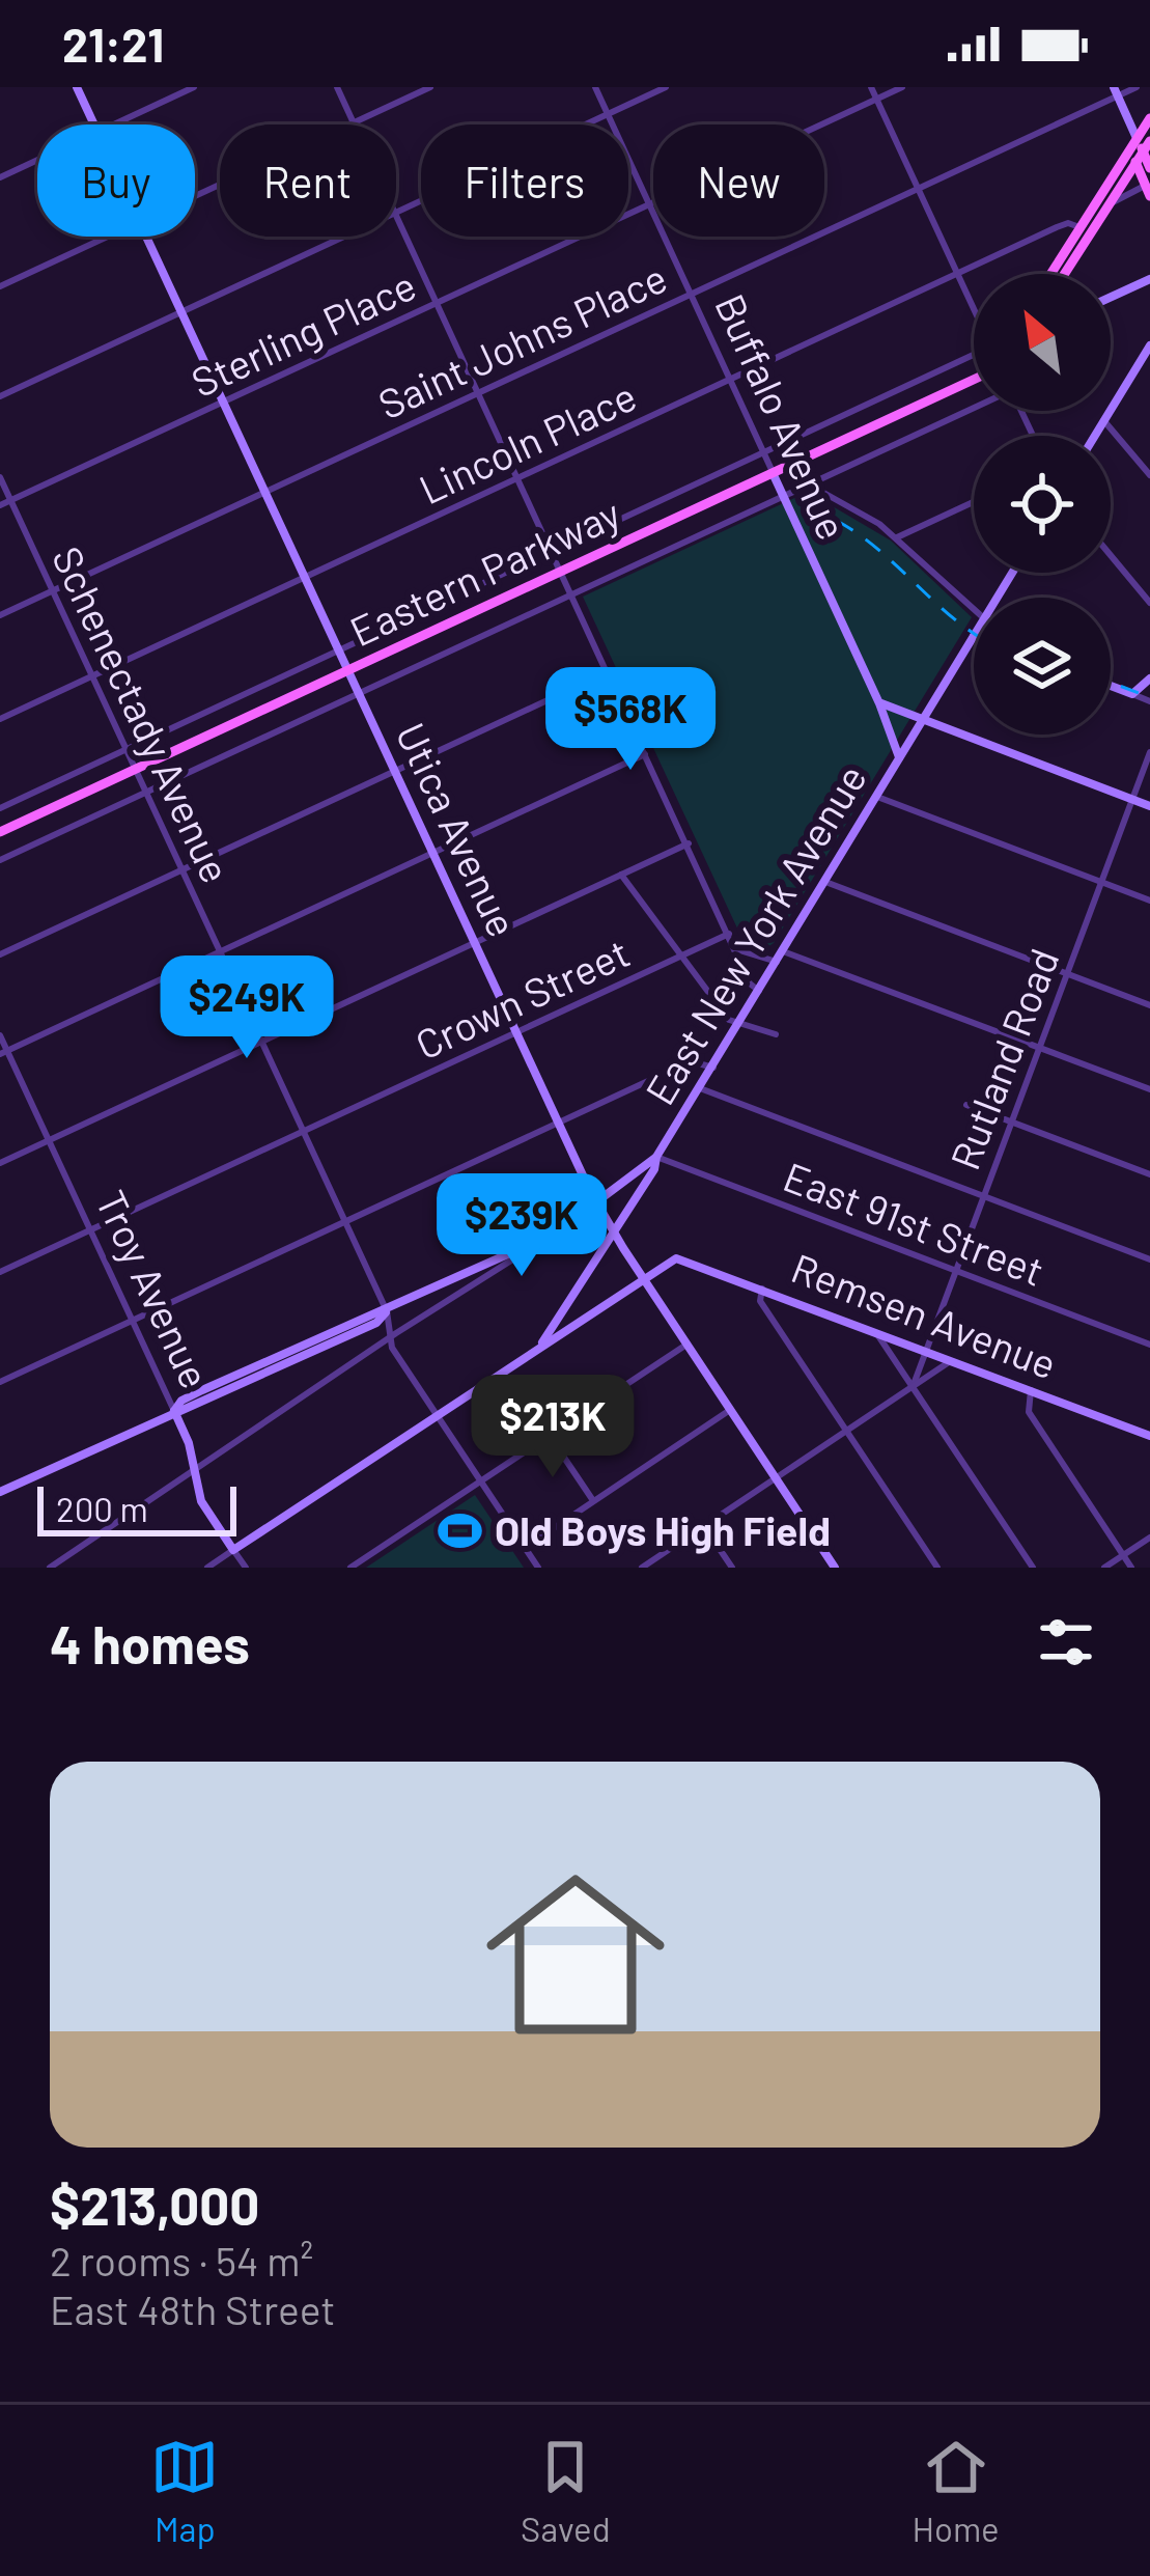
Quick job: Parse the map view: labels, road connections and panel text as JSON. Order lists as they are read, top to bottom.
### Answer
{
  "streets": {
    "main road": [
      "Buffalo Avenue",
      "Eastern Parkway",
      "Utica Avenue",
      "East New York Avenue",
      "Troy Avenue",
      "Remsen Avenue"
    ],
    "street": [
      "Sterling Place",
      "Saint Johns Place",
      "Lincoln Place",
      "Schenectady Avenue",
      "Crown Street",
      "Rutland Road",
      "East 91st Street"
    ]
  },
  "crossings": [
    ["Sterling Place", "Buffalo Avenue"],
    ["Sterling Place", "Schenectady Avenue"],
    ["Sterling Place", "Utica Avenue"],
    ["Saint Johns Place", "Buffalo Avenue"],
    ["Saint Johns Place", "Schenectady Avenue"],
    ["Saint Johns Place", "Utica Avenue"],
    ["Buffalo Avenue", "Lincoln Place"],
    ["Buffalo Avenue", "Eastern Parkway"],
    ["Buffalo Avenue", "East New York Avenue"],
    ["Lincoln Place", "Schenectady Avenue"],
    ["Lincoln Place", "Utica Avenue"],
    ["Eastern Parkway", "Schenectady Avenue"],
    ["Eastern Parkway", "Utica Avenue"],
    ["Schenectady Avenue", "Crown Street"],
    ["Utica Avenue", "East New York Avenue"],
    ["Utica Avenue", "Crown Street"],
    ["East New York Avenue", "East 91st Street"],
    ["East New York Avenue", "Troy Avenue"],
    ["East New York Avenue", "Remsen Avenue"],
    ["Crown Street", "Troy Avenue"],
    ["Rutland Road", "East 91st Street"],
    ["Rutland Road", "Remsen Avenue"]
  ],
  "places": {
    "sports": ["Old Boys High Field"]
  },
  "scale_bar": "200 m",
  "north": "top left",
  "page": {
    "status": "21:21",
    "chip": [
      "Buy",
      "Rent",
      "Filters",
      "New"
    ],
    "price": [
      "$568K",
      "$249K",
      "$239K",
      "$213K"
    ],
    "scale": "200 m",
    "heading": "4 homes",
    "list": [
      {
        "name": "$213,000",
        "note": "2 rooms · 54 m² · East 48th Street"
      }
    ],
    "tabs": ["Map", "Saved", "Home"]
  }
}
